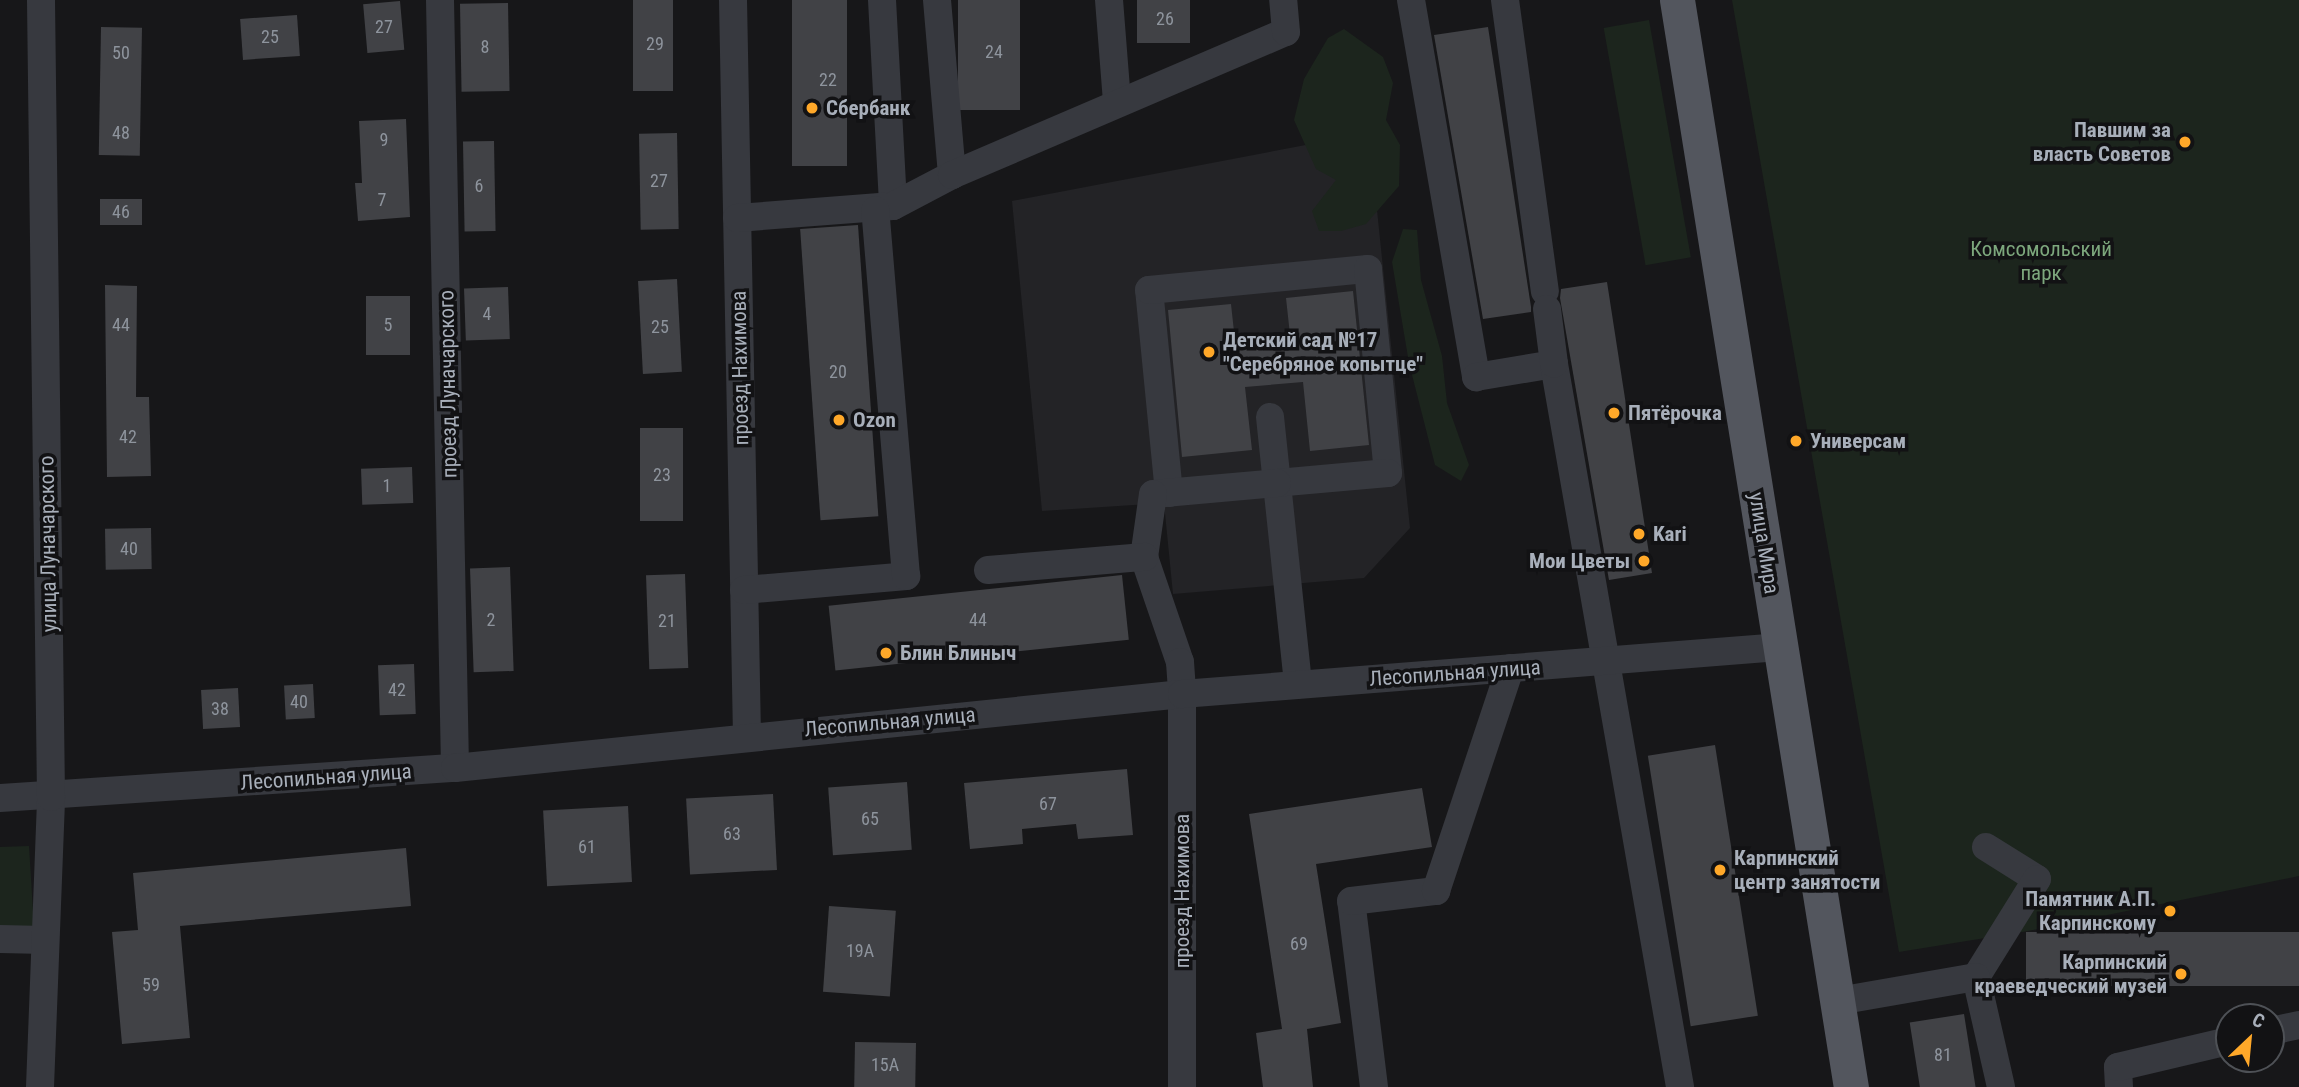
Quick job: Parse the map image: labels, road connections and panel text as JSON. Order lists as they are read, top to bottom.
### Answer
{
  "streets": {
    "main road": ["улица Мира"],
    "street": [
      "проезд Нахимова",
      "проезд Луначарского",
      "улица Луначарского",
      "Лесопильная улица"
    ]
  },
  "crossings": [
    ["проезд Нахимова", "Лесопильная улица"],
    ["проезд Луначарского", "Лесопильная улица"],
    ["улица Мира", "Лесопильная улица"],
    ["улица Луначарского", "Лесопильная улица"]
  ],
  "parks": ["Комсомольский парк"],
  "places": [
    "Сбербанк",
    "Павшим за власть Советов",
    "Детский сад №17 \"Серебряное копытце\"",
    "Пятёрочка",
    "Ozon",
    "Универсам",
    "Kari",
    "Мои Цветы",
    "Блин Блиныч",
    "Карпинский центр занятости",
    "Памятник А.П. Карпинскому",
    "Карпинский краеведческий музей"
  ],
  "house_numbers": [
    "26",
    "27",
    "25",
    "29",
    "8",
    "24",
    "50",
    "22",
    "48",
    "9",
    "27",
    "6",
    "7",
    "46",
    "4",
    "44",
    "5",
    "25",
    "20",
    "42",
    "23",
    "1",
    "40",
    "2",
    "44",
    "21",
    "42",
    "40",
    "38",
    "67",
    "65",
    "63",
    "61",
    "69",
    "19А",
    "59",
    "81",
    "15А"
  ],
  "north": "top right"
}
